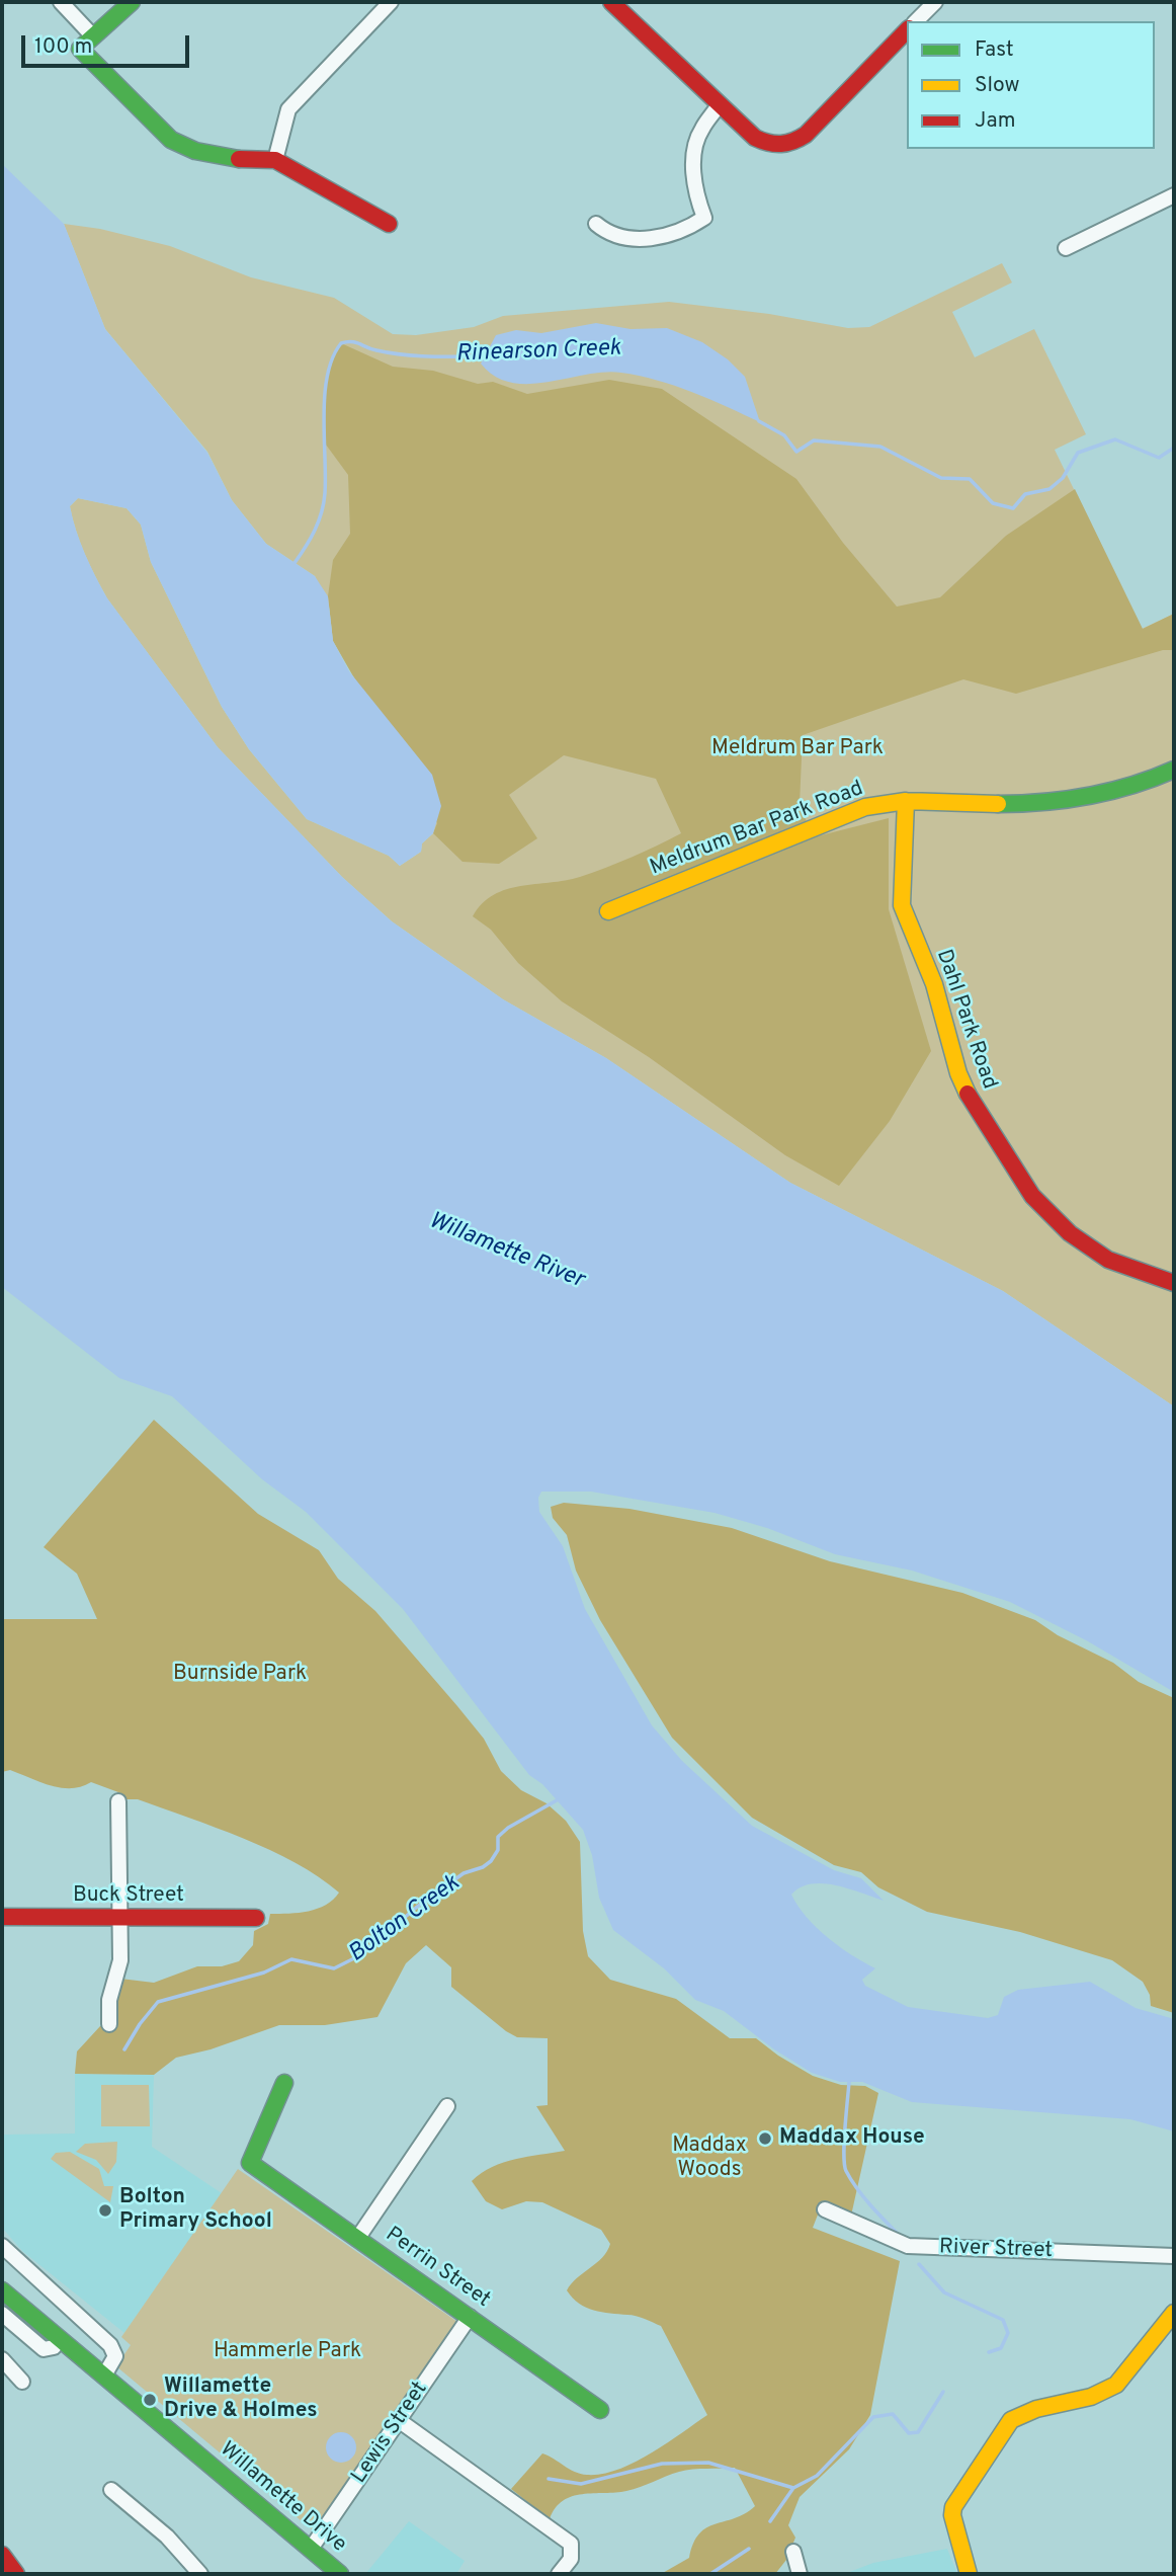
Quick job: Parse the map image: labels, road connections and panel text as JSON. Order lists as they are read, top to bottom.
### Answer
{
  "streets": {
    "street": [
      "Meldrum Bar Park Road",
      "Dahl Park Road",
      "Buck Street",
      "River Street",
      "Perrin Street",
      "Lewis Street",
      "Willamette Drive"
    ]
  },
  "crossings": [
    ["Meldrum Bar Park Road", "Dahl Park Road"],
    ["Perrin Street", "Lewis Street"],
    ["Lewis Street", "Willamette Drive"]
  ],
  "water": ["Rinearson Creek", "Willamette River", "Bolton Creek"],
  "parks": [
    "Meldrum Bar Park",
    "Burnside Park",
    "Maddax Woods",
    "Hammerle Park"
  ],
  "places": ["Maddax House", "Bolton Primary School", "Willamette Drive & Holmes"],
  "legend": ["Fast", "Slow", "Jam"],
  "scale_bar": "100 m"
}
